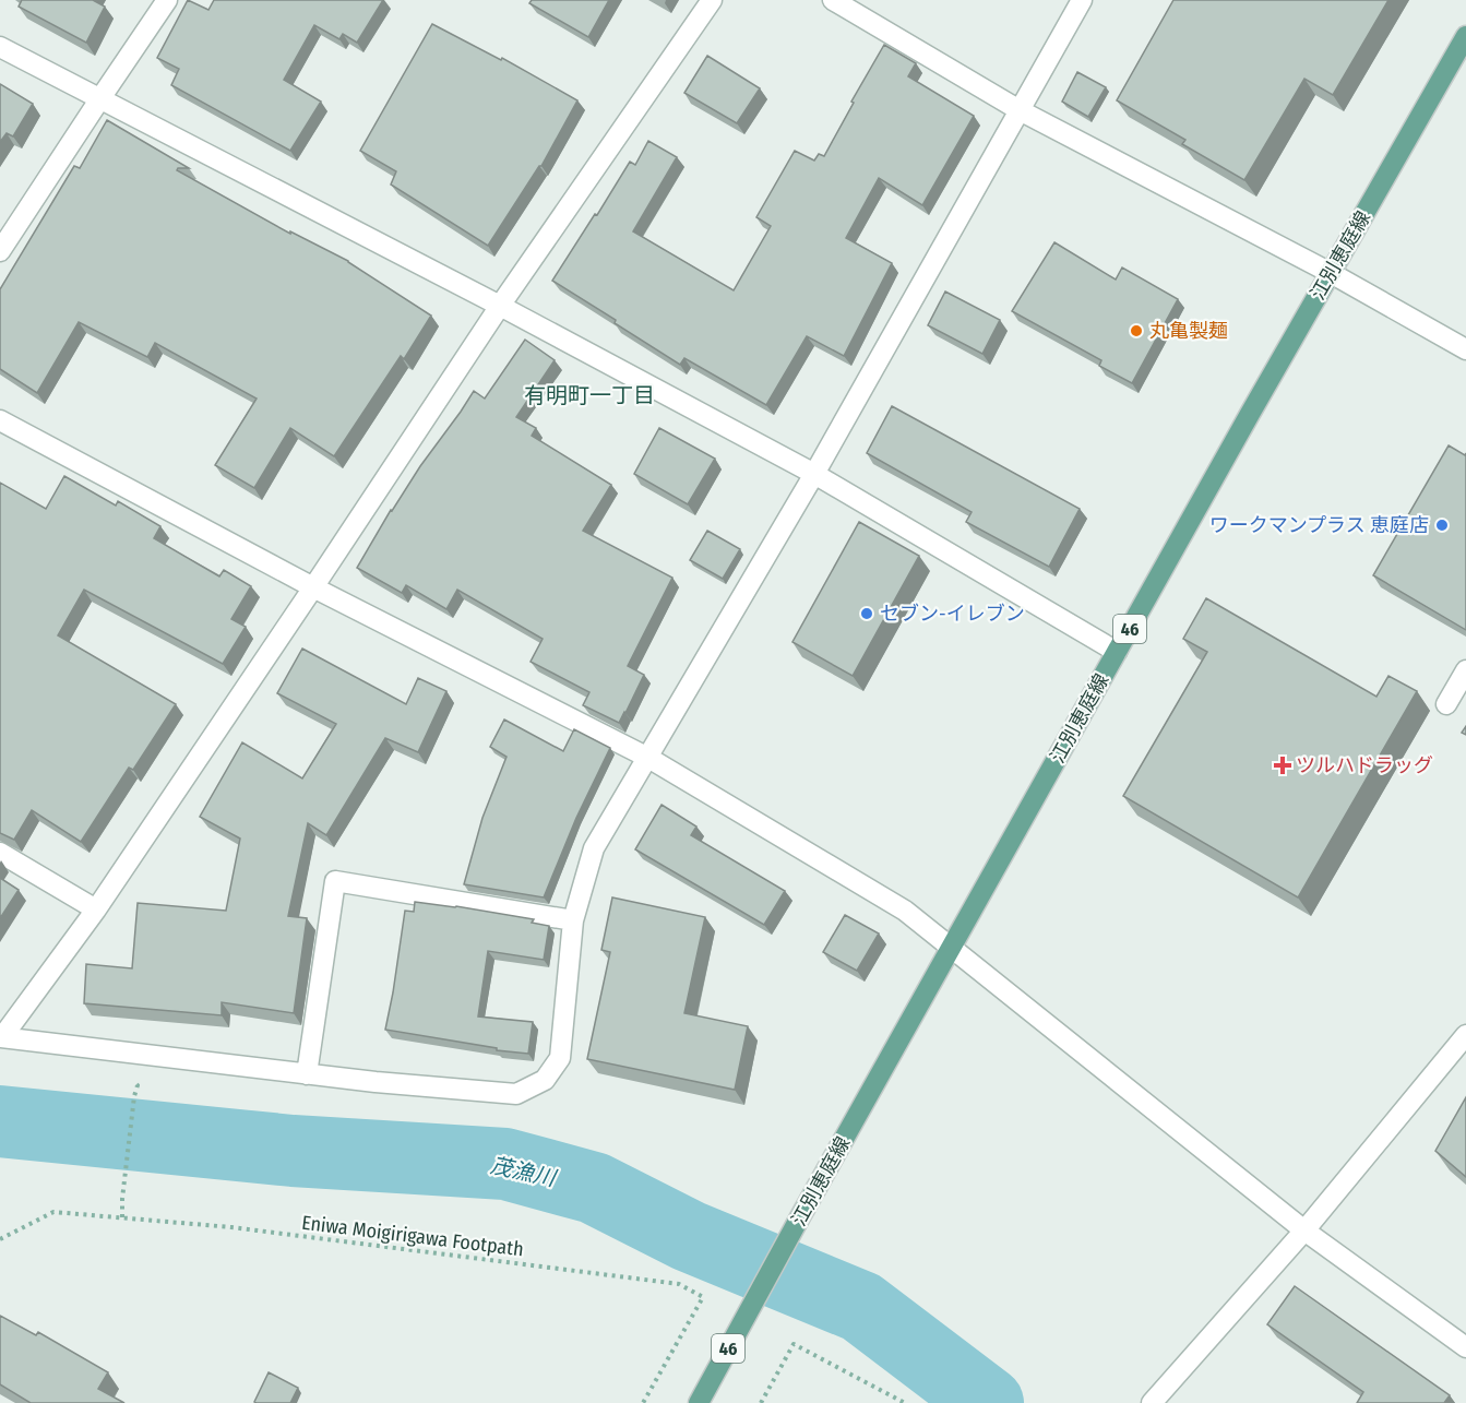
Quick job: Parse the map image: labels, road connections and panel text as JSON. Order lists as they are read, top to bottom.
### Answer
{
  "streets": {
    "main road": ["江別恵庭線", "46"],
    "path": ["Eniwa Moigirigawa Footpath"]
  },
  "districts": ["有明町一丁目"],
  "water": ["茂漁川"],
  "places": {
    "other": ["丸亀製麺", "ワークマンプラス 恵庭店", "セブン-イレブン"],
    "health": ["ツルハドラッグ"]
  }
}
